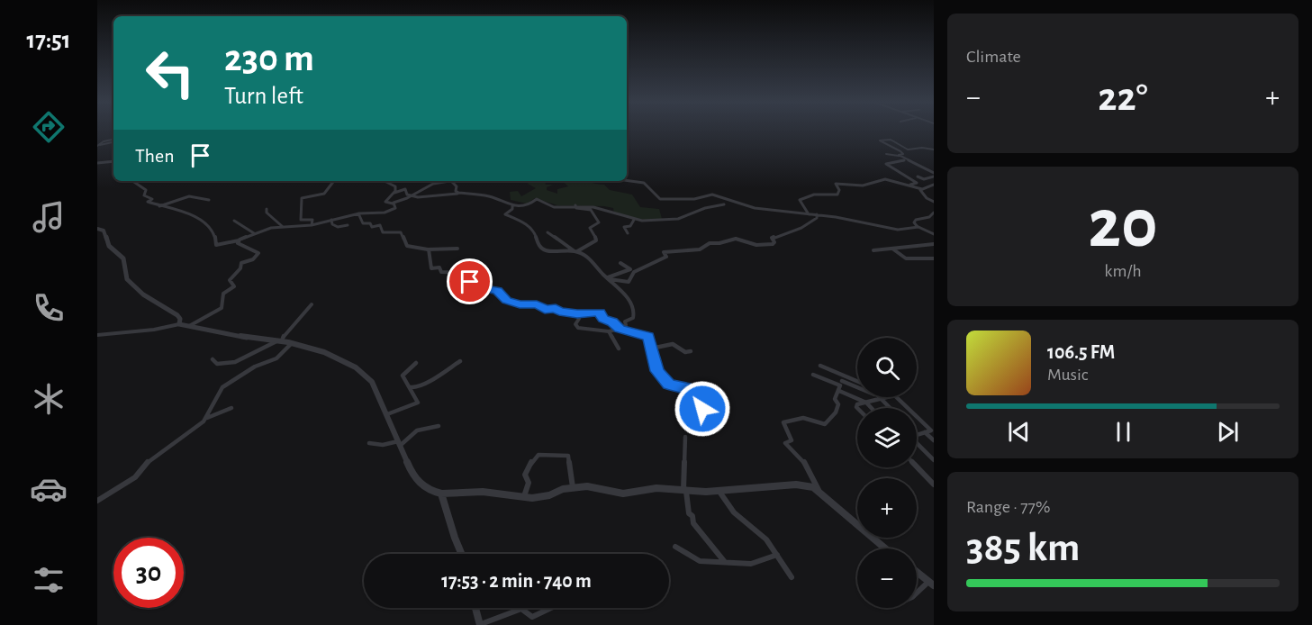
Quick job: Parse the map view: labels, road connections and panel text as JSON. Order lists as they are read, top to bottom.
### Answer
{
  "page": {
    "tabs": "17:51",
    "tile": [
      "Climate",
      ["20", "km/h"],
      ["Range · 77%", "385 km"]
    ],
    "turn": ["230 m", "Turn left"],
    "heat": ["−", "22°", "+"],
    "then": "Then",
    "song": ["106.5 FM", "Music"],
    "map_buttons": ["+", "−"],
    "limit": "30",
    "trip": "17:53 · 2 min · 740 m"
  }
}
